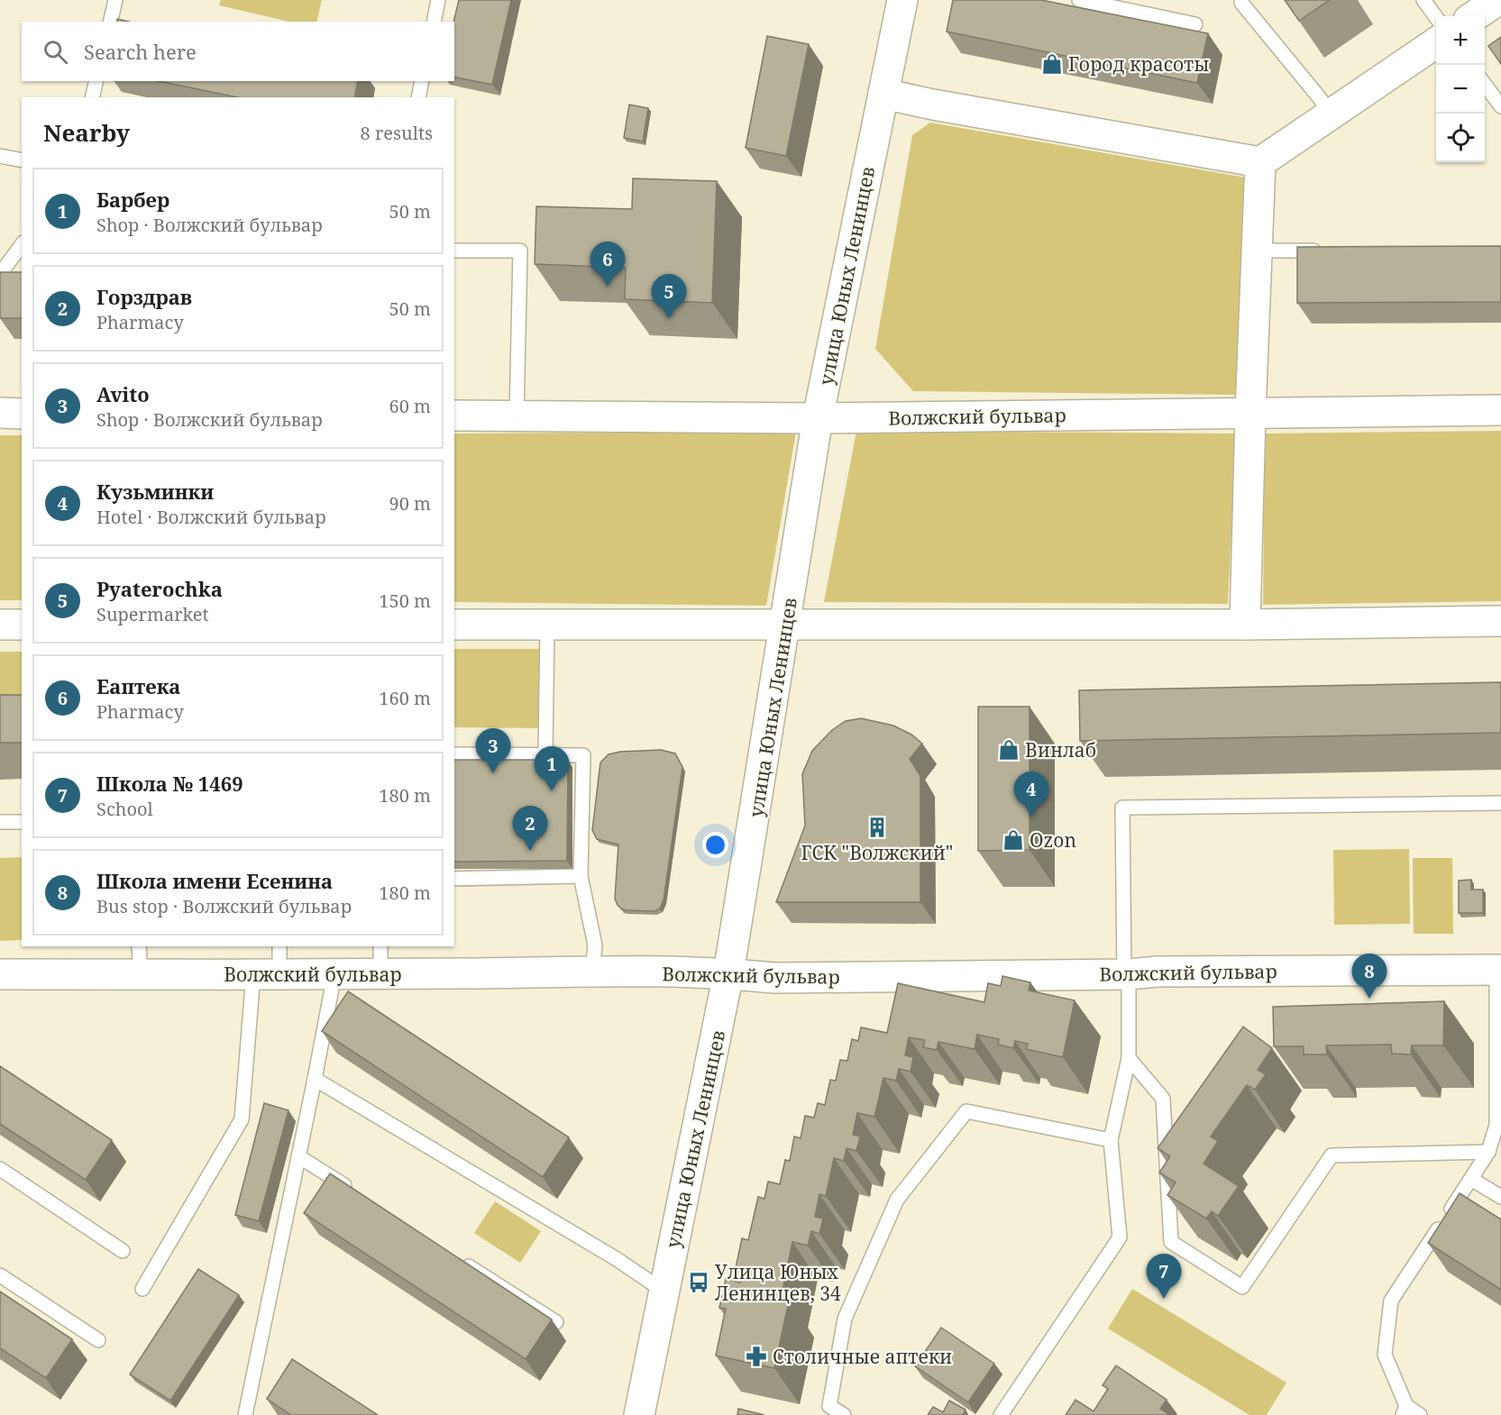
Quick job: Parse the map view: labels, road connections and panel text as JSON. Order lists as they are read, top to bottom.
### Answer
{
  "streets": {
    "main road": ["улица Юных Ленинцев", "Волжский бульвар"]
  },
  "crossings": [
    ["улица Юных Ленинцев", "Волжский бульвар"]
  ],
  "places": {
    "shop": ["Город красоты", "Винлаб", "Ozon"],
    "building": ["ГСК \"Волжский\""],
    "bus stop": ["Улица Юных Ленинцев, 34"],
    "pharmacy": ["Столичные аптеки"]
  },
  "page": {
    "map_buttons": ["+", "−"],
    "search": "Search here",
    "heading": ["Nearby", "8 results"],
    "list": [
      {
        "mark": "1",
        "name": "Барбер",
        "note": "Shop · Волжский бульвар",
        "value": "50 m"
      },
      {
        "mark": "2",
        "name": "Горздрав",
        "note": "Pharmacy",
        "value": "50 m"
      },
      {
        "mark": "3",
        "name": "Avito",
        "note": "Shop · Волжский бульвар",
        "value": "60 m"
      },
      {
        "mark": "4",
        "name": "Кузьминки",
        "note": "Hotel · Волжский бульвар",
        "value": "90 m"
      },
      {
        "mark": "5",
        "name": "Pyaterochka",
        "note": "Supermarket",
        "value": "150 m"
      },
      {
        "mark": "6",
        "name": "Еаптека",
        "note": "Pharmacy",
        "value": "160 m"
      },
      {
        "mark": "7",
        "name": "Школа № 1469",
        "note": "School",
        "value": "180 m"
      },
      {
        "mark": "8",
        "name": "Школа имени Есенина",
        "note": "Bus stop · Волжский бульвар",
        "value": "180 m"
      }
    ],
    "pins": [
      "6",
      "5",
      "3",
      "1",
      "4",
      "2",
      "8",
      "7"
    ]
  }
}
